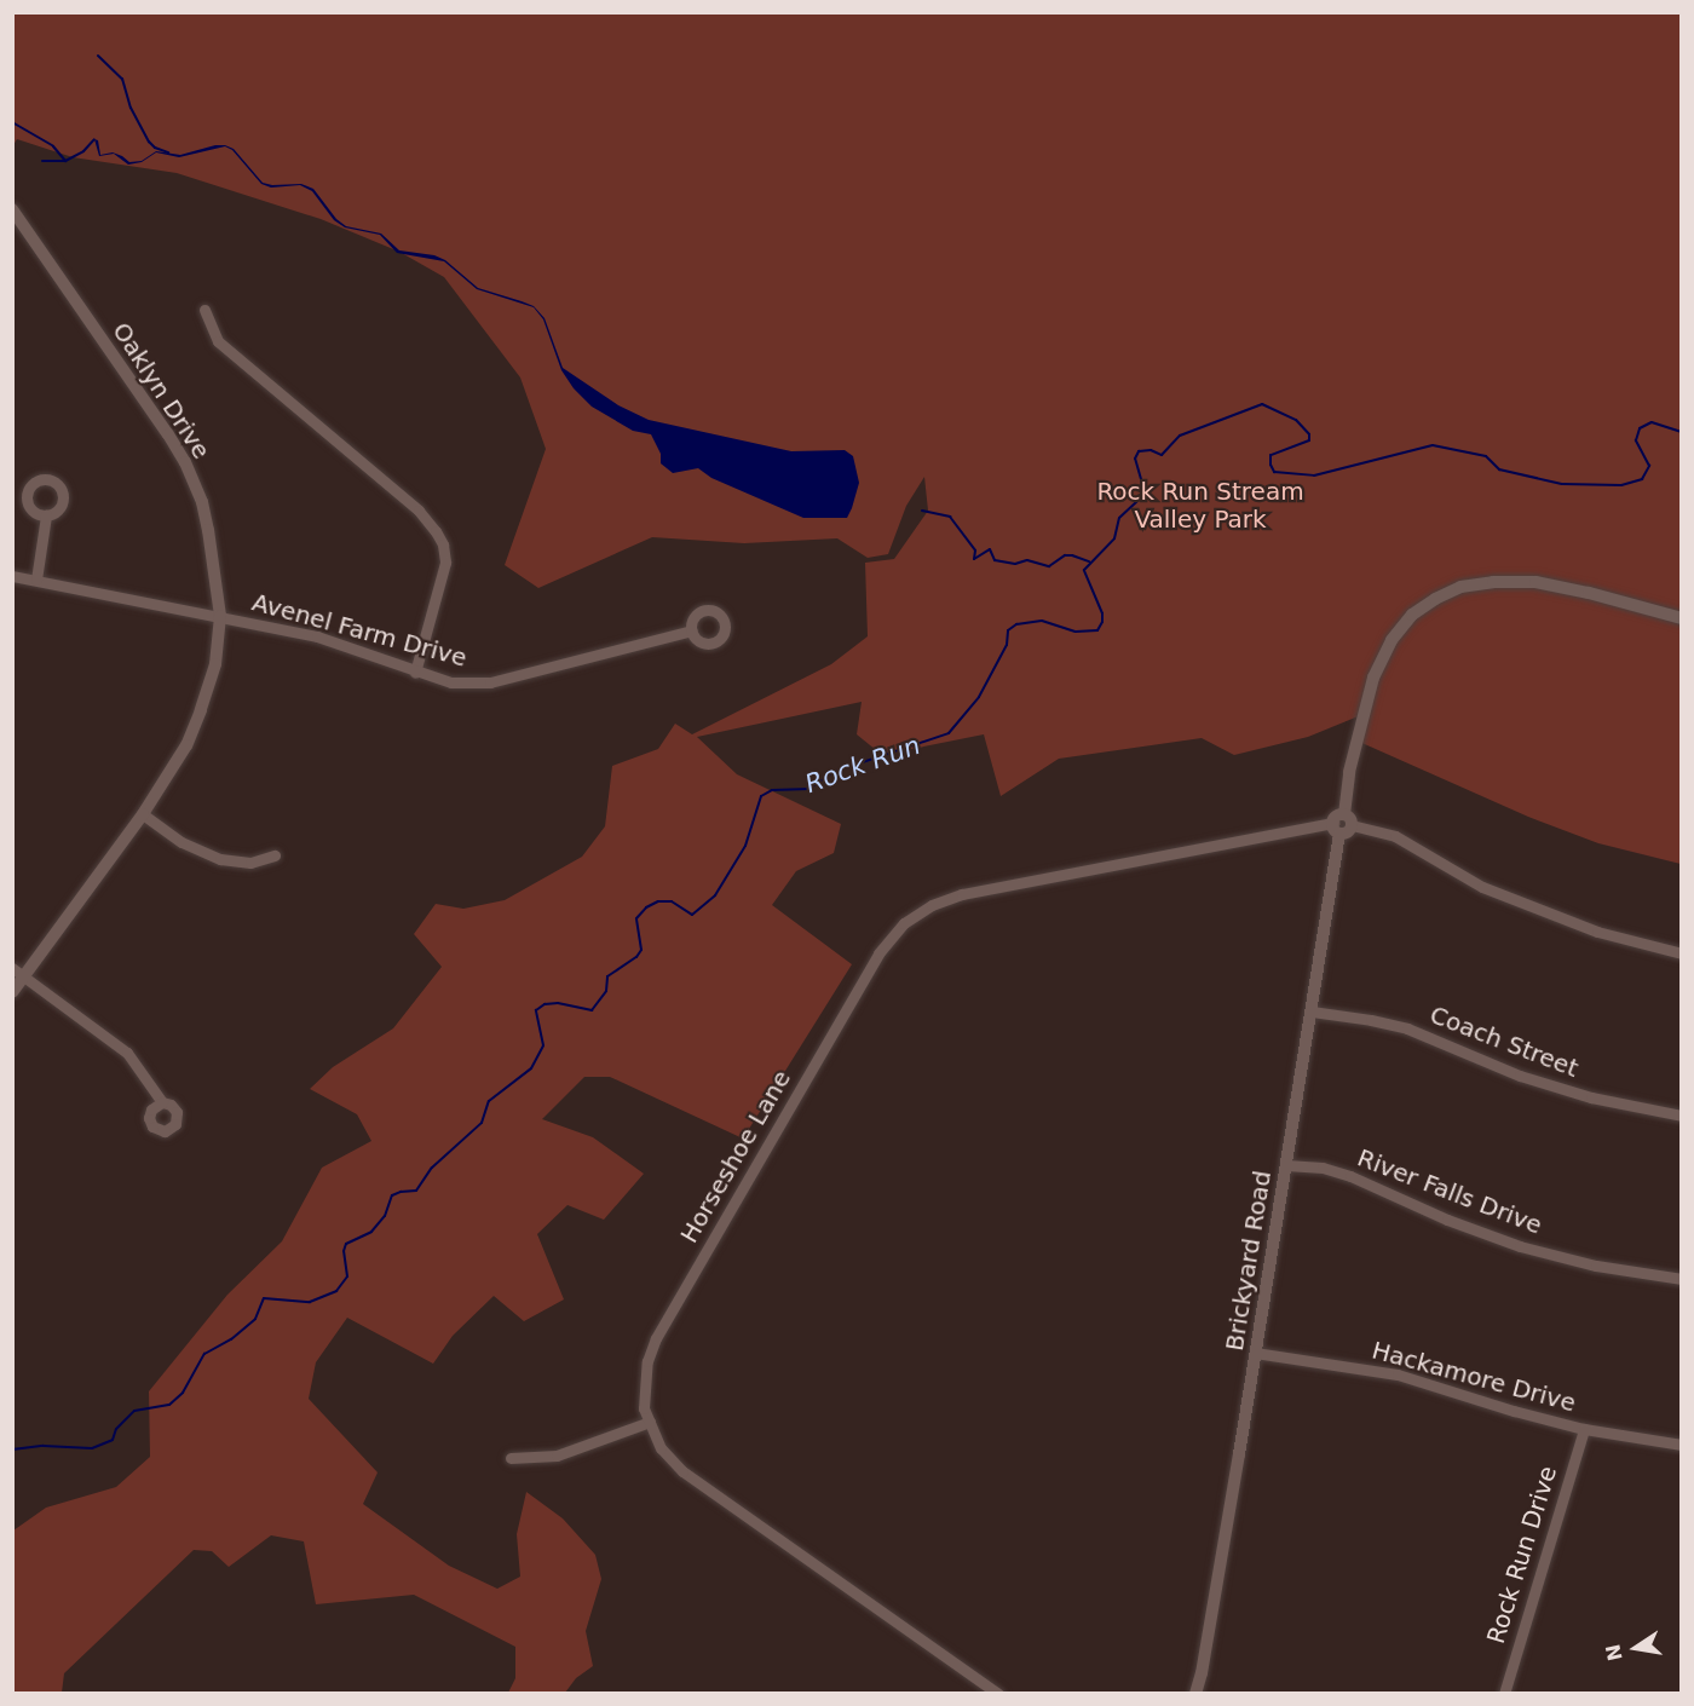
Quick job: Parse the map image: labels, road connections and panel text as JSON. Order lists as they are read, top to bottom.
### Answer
{
  "streets": {
    "street": [
      "Oaklyn Drive",
      "Avenel Farm Drive",
      "Coach Street",
      "Horseshoe Lane",
      "River Falls Drive",
      "Brickyard Road",
      "Hackamore Drive",
      "Rock Run Drive"
    ]
  },
  "crossings": [
    ["Oaklyn Drive", "Avenel Farm Drive"],
    ["Coach Street", "Brickyard Road"],
    ["Horseshoe Lane", "Brickyard Road"],
    ["River Falls Drive", "Brickyard Road"],
    ["Brickyard Road", "Hackamore Drive"],
    ["Hackamore Drive", "Rock Run Drive"]
  ],
  "water": ["Rock Run"],
  "parks": ["Rock Run Stream Valley Park"],
  "north": "left"
}
